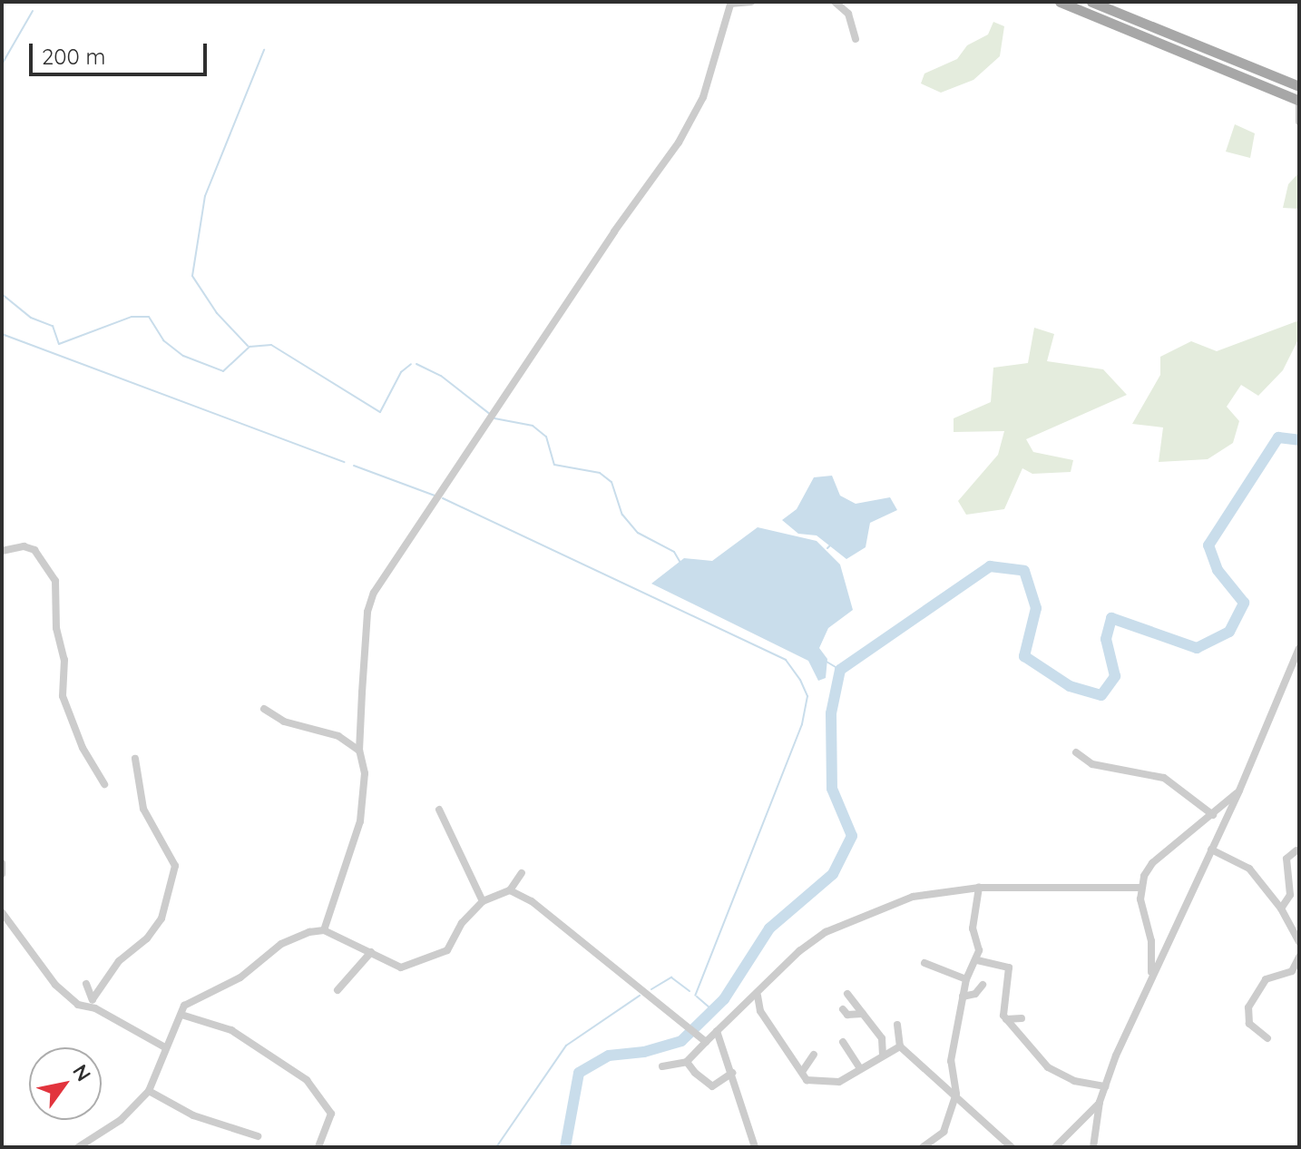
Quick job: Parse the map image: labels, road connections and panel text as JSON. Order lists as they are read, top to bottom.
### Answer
{
  "scale_bar": "200 m",
  "north": "top right"
}
